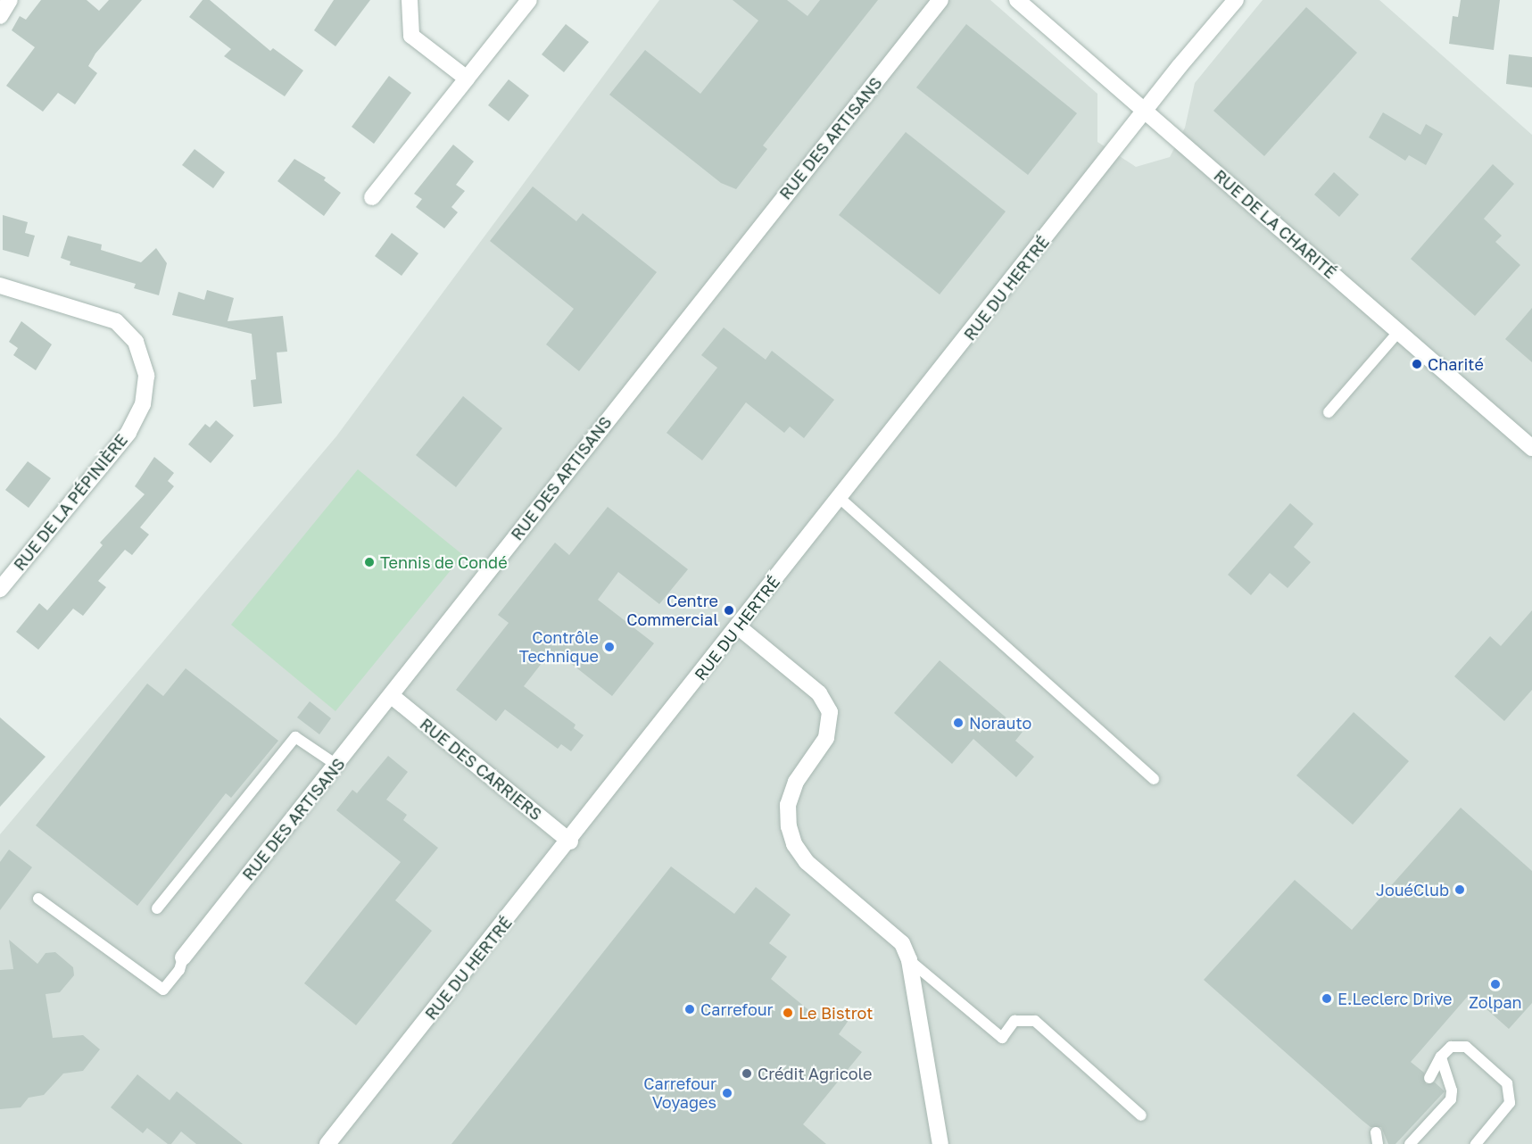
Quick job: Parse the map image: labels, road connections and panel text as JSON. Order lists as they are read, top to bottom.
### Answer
{
  "streets": {
    "street": [
      "RUE DES ARTISANS",
      "RUE DE LA CHARITÉ",
      "RUE DU HERTRÉ",
      "RUE DE LA PÉPINIÈRE",
      "RUE DES CARRIERS"
    ]
  },
  "crossings": [
    ["RUE DES ARTISANS", "RUE DES CARRIERS"],
    ["RUE DE LA CHARITÉ", "RUE DU HERTRÉ"],
    ["RUE DU HERTRÉ", "RUE DES CARRIERS"]
  ],
  "places": [
    "Charité",
    "Tennis de Condé",
    "Centre Commercial",
    "Contrôle Technique",
    "Norauto",
    "JouéClub",
    "Zolpan",
    "E.Leclerc Drive",
    "Carrefour",
    "Le Bistrot",
    "Crédit Agricole",
    "Carrefour Voyages"
  ]
}
